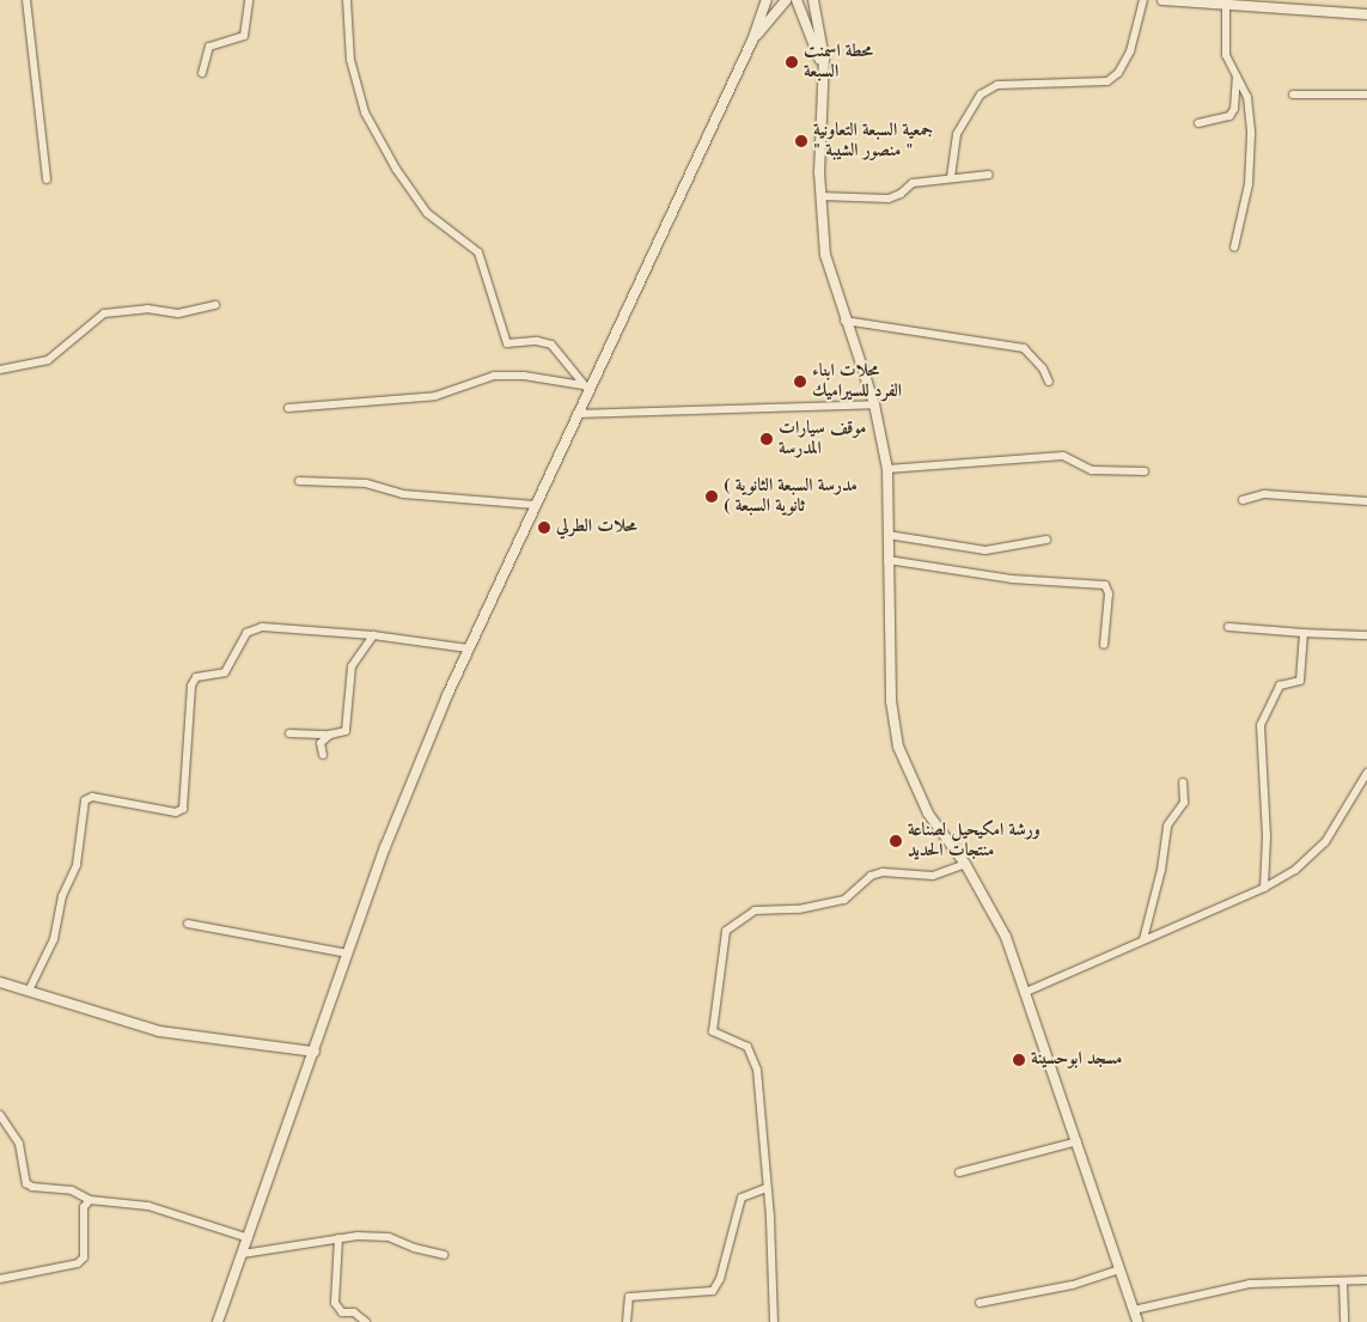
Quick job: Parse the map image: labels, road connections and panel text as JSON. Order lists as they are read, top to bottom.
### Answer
{
  "places": [
    "محطة اسمنت السبعة",
    "جمعية السبعة التعاونية \" منصور الشيبة \"",
    "محلات ابناء الفرد للسيراميك",
    "موقف سيارات المدرسة",
    "( مدرسة السبعة الثانوية ( ثانوية السبعة",
    "محلات الطرلي",
    "ورشة امكيحيل لصناعة منتجات الحديد",
    "مسجد ابوحسينة"
  ]
}
